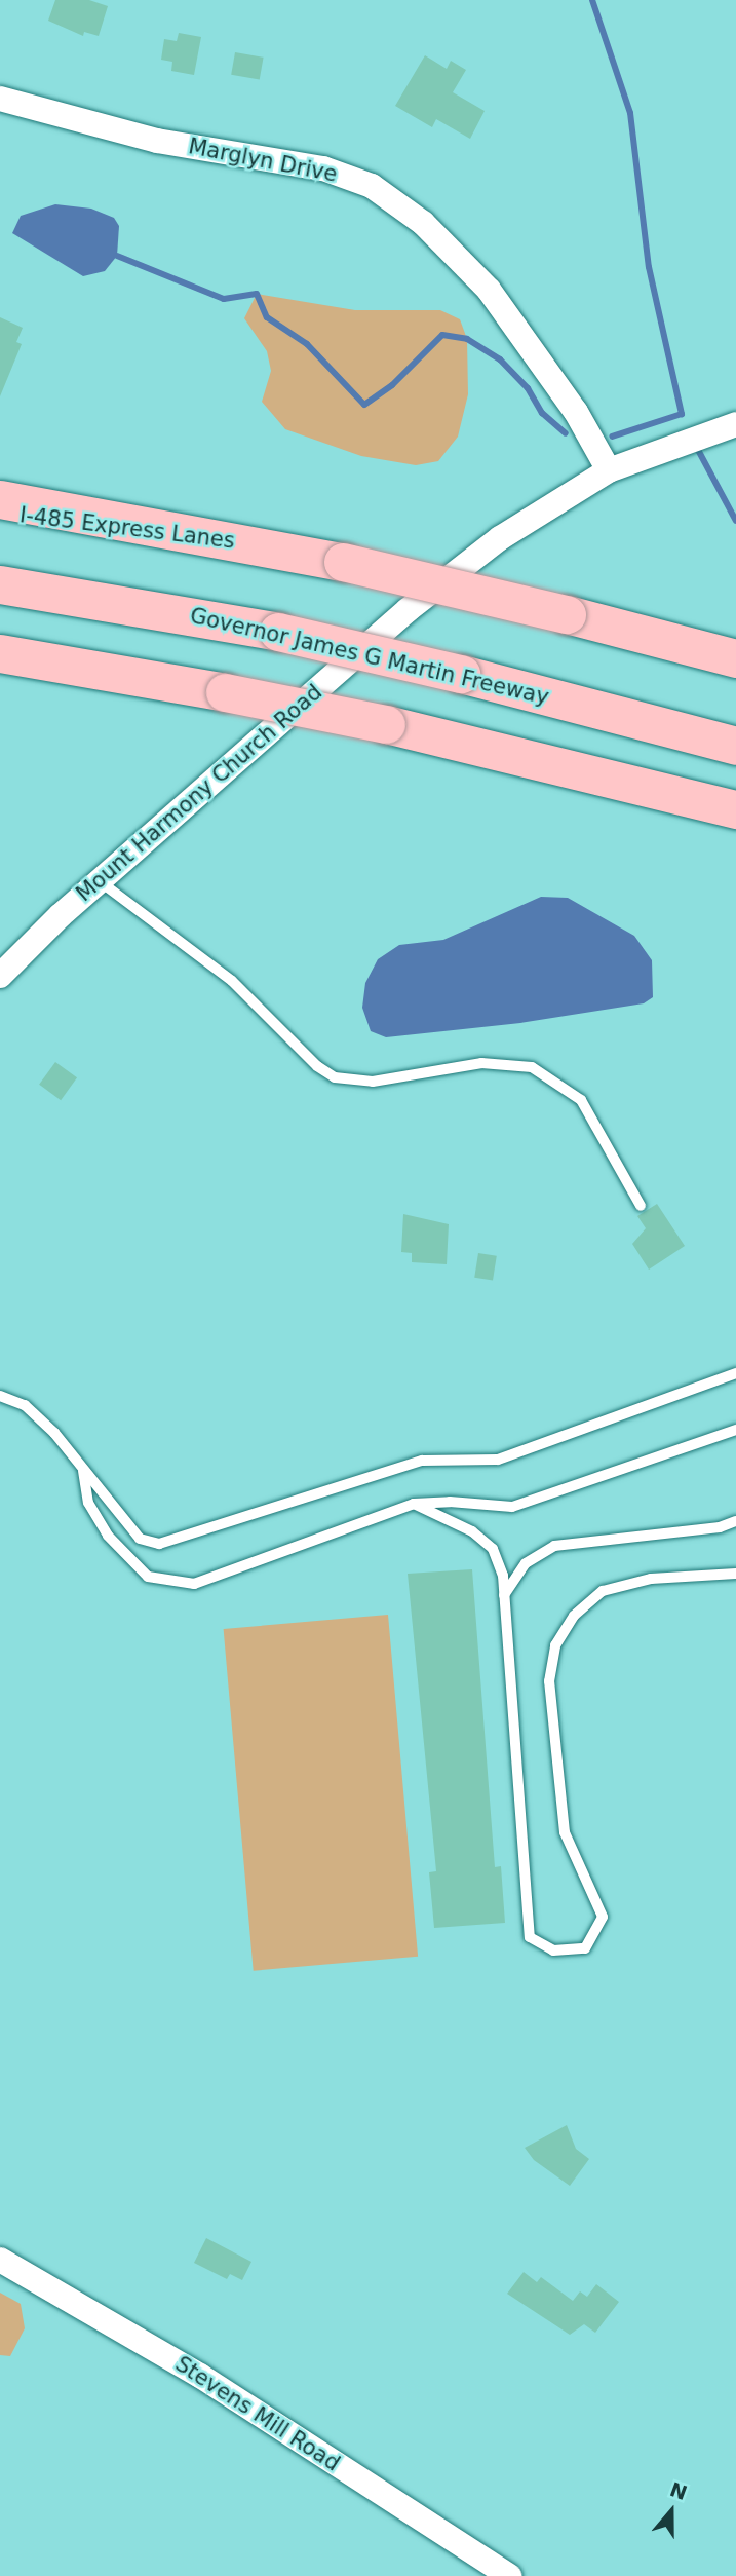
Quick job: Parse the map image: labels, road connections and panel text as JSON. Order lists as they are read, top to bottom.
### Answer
{
  "streets": {
    "highway": ["I-485 Express Lanes", "Governor James G Martin Freeway"],
    "street": ["Marglyn Drive", "Mount Harmony Church Road", "Stevens Mill Road"]
  },
  "crossings": [
    ["Marglyn Drive", "Mount Harmony Church Road"]
  ],
  "north": "top"
}
